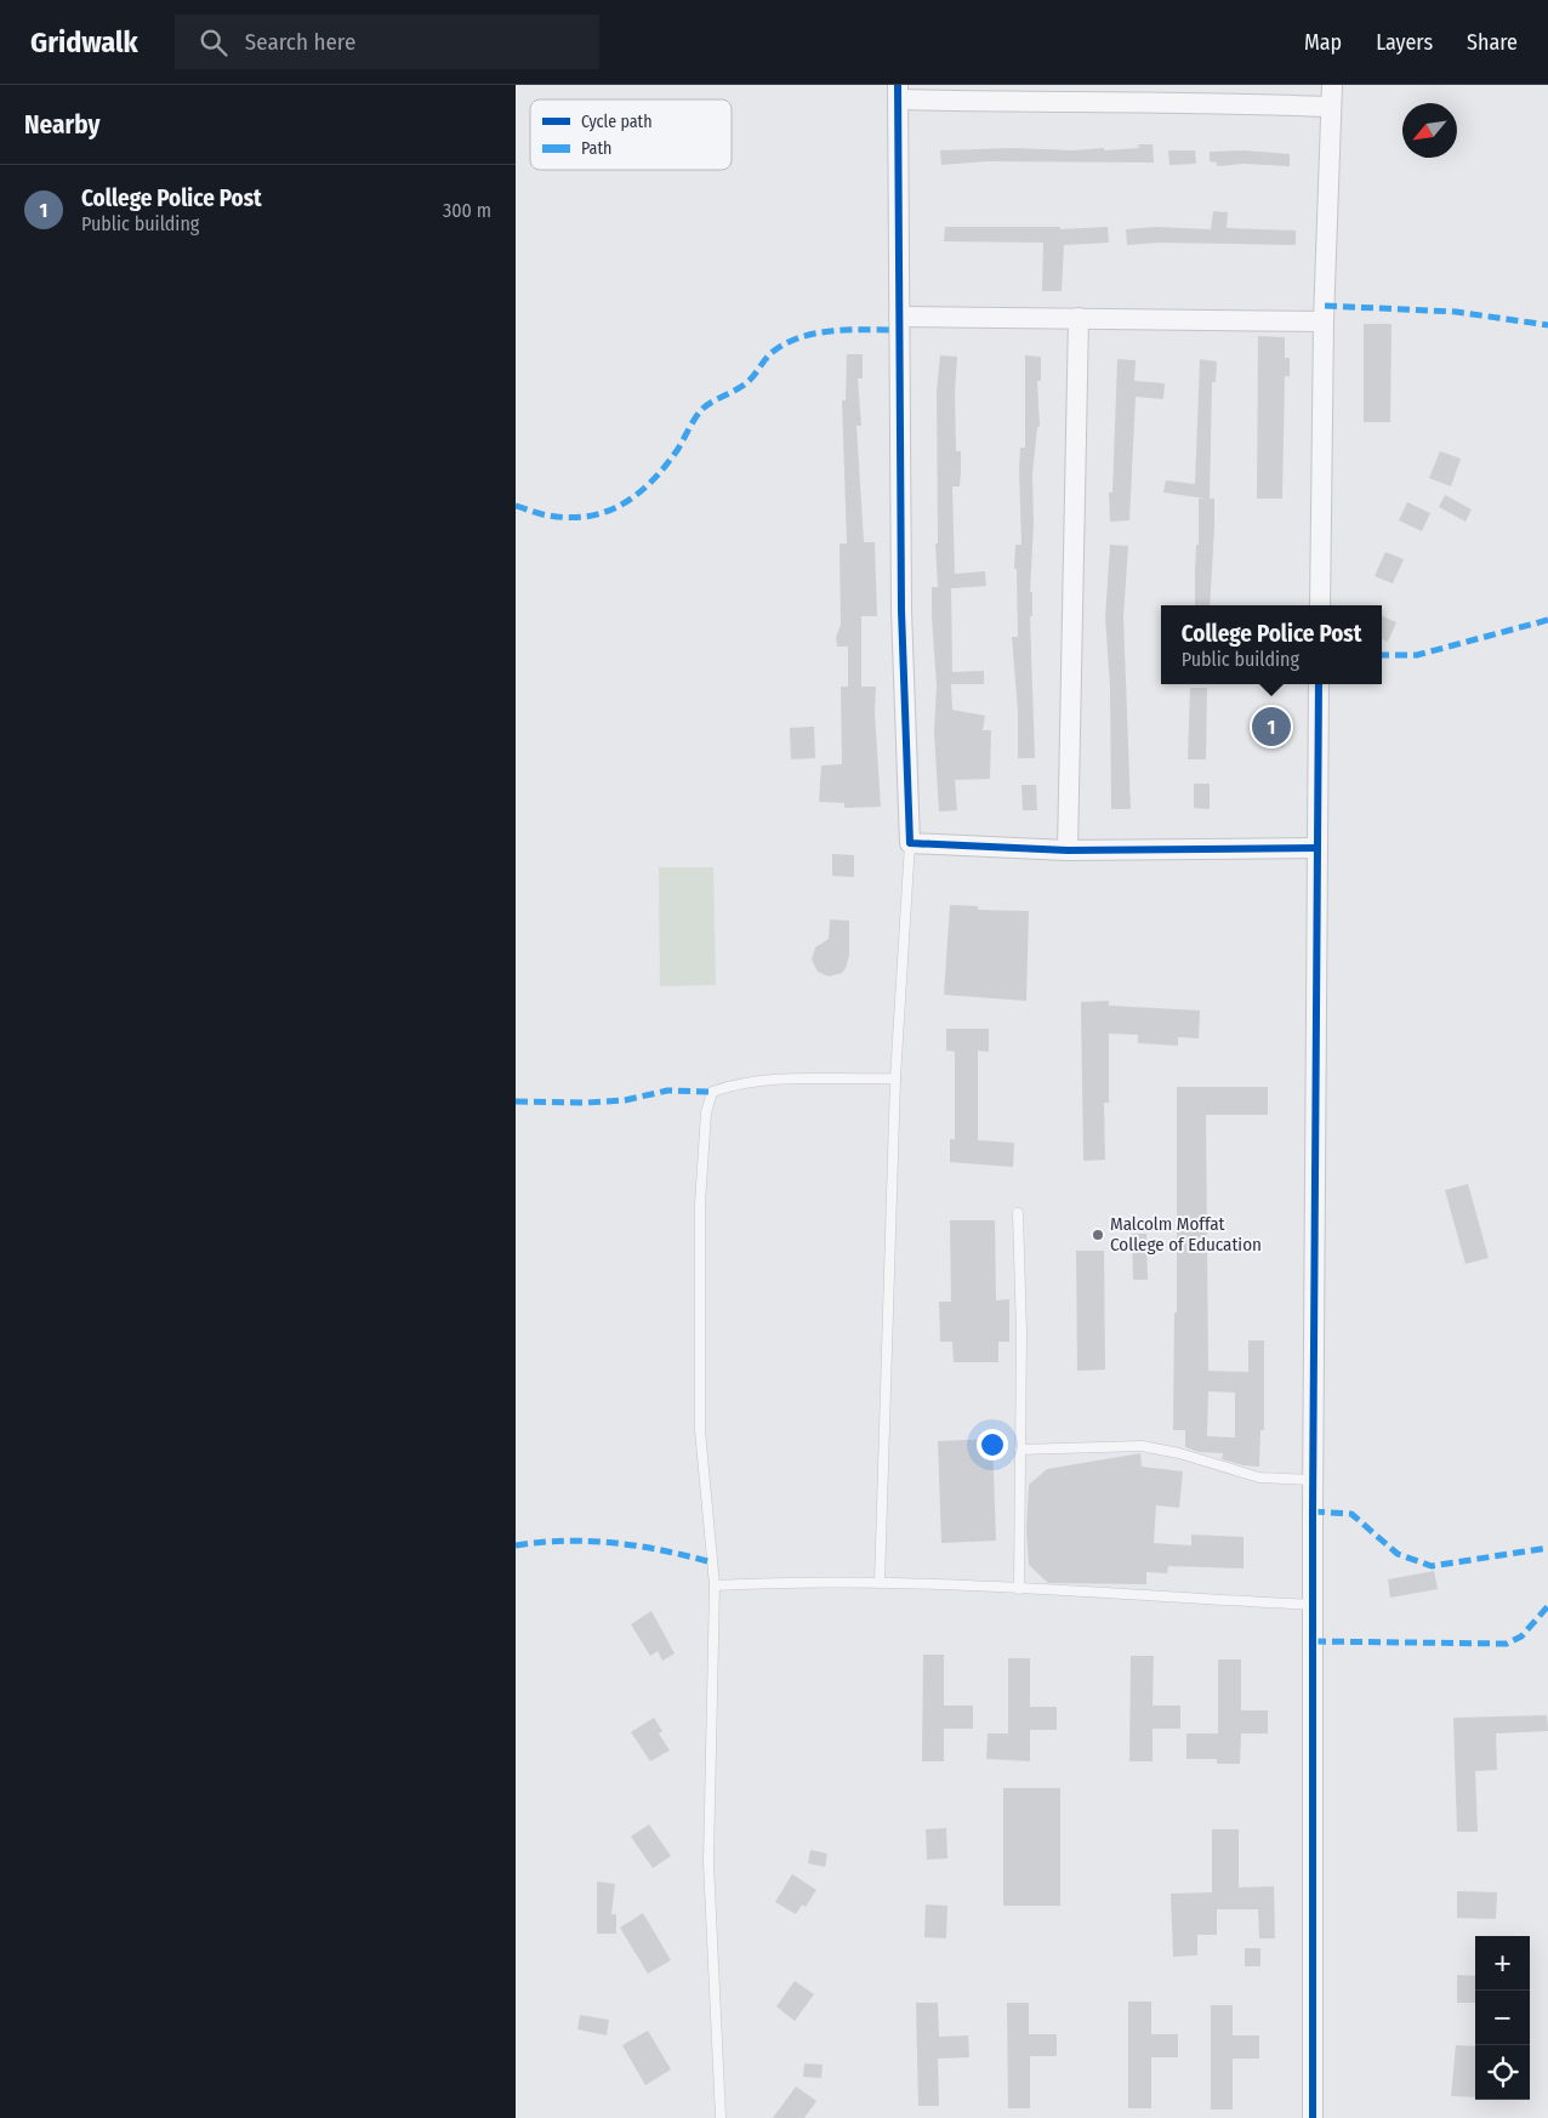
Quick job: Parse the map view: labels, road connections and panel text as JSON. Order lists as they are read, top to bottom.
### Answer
{
  "places": ["Malcolm Moffat College of Education"],
  "legend": ["Cycle path", "Path"],
  "north": "bottom left",
  "page": {
    "header": "Gridwalk",
    "search": "Search here",
    "nav": ["Map", "Layers", "Share"],
    "heading": "Nearby",
    "list": [
      {
        "mark": "1",
        "name": "College Police Post",
        "note": "Public building",
        "value": "300 m"
      }
    ],
    "popup": ["College Police Post", "Public building"],
    "pins": "1",
    "map_buttons": ["+", "−"]
  }
}
